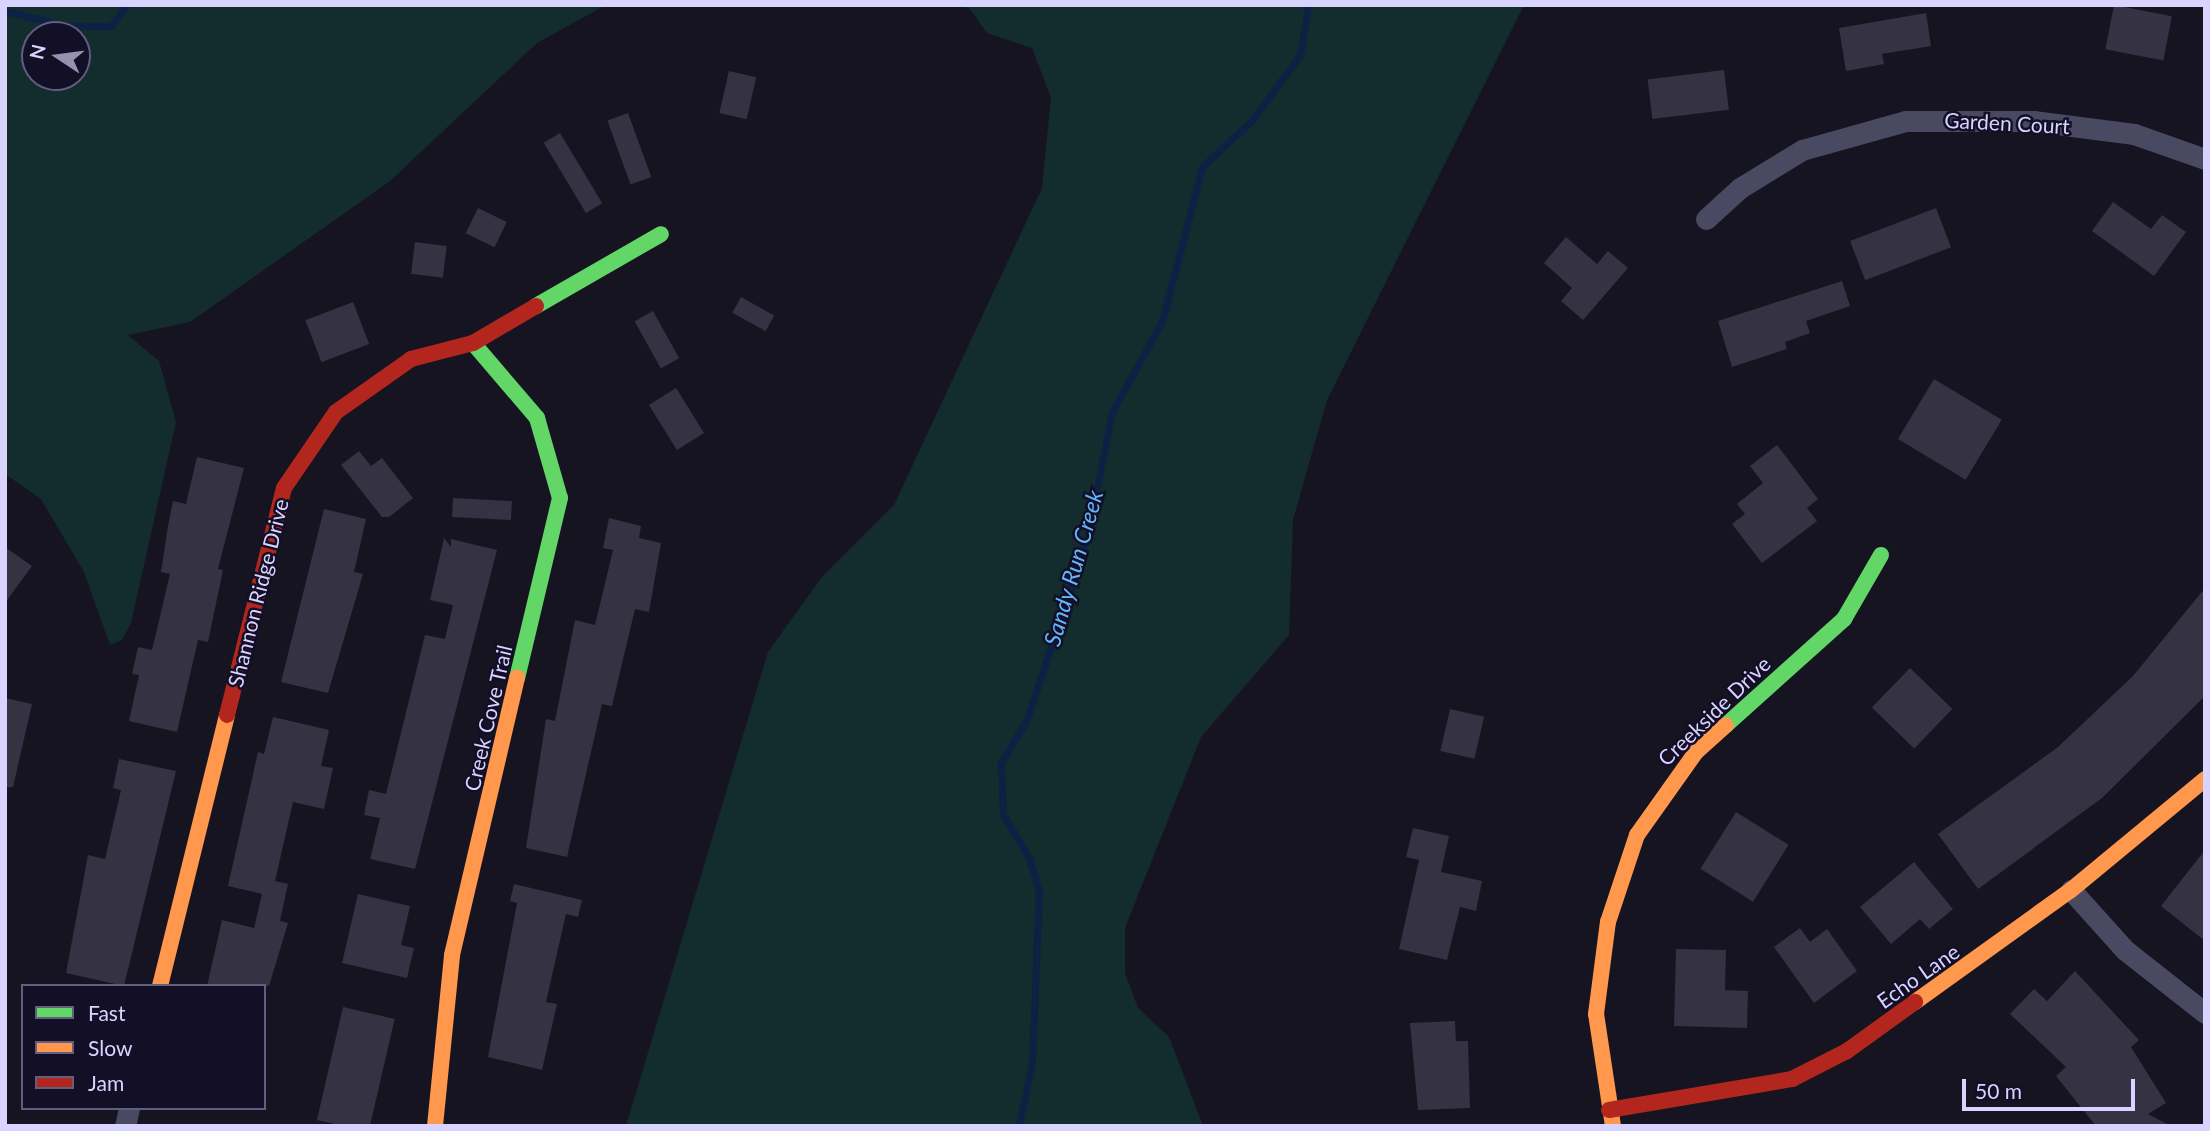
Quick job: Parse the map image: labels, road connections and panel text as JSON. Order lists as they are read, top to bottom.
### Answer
{
  "streets": {
    "street": [
      "Garden Court",
      "Shannon Ridge Drive",
      "Creekside Drive",
      "Creek Cove Trail",
      "Echo Lane"
    ]
  },
  "crossings": [
    ["Shannon Ridge Drive", "Creek Cove Trail"],
    ["Creekside Drive", "Echo Lane"]
  ],
  "water": ["Sandy Run Creek"],
  "legend": ["Fast", "Slow", "Jam"],
  "scale_bar": "50 m",
  "north": "left"
}
